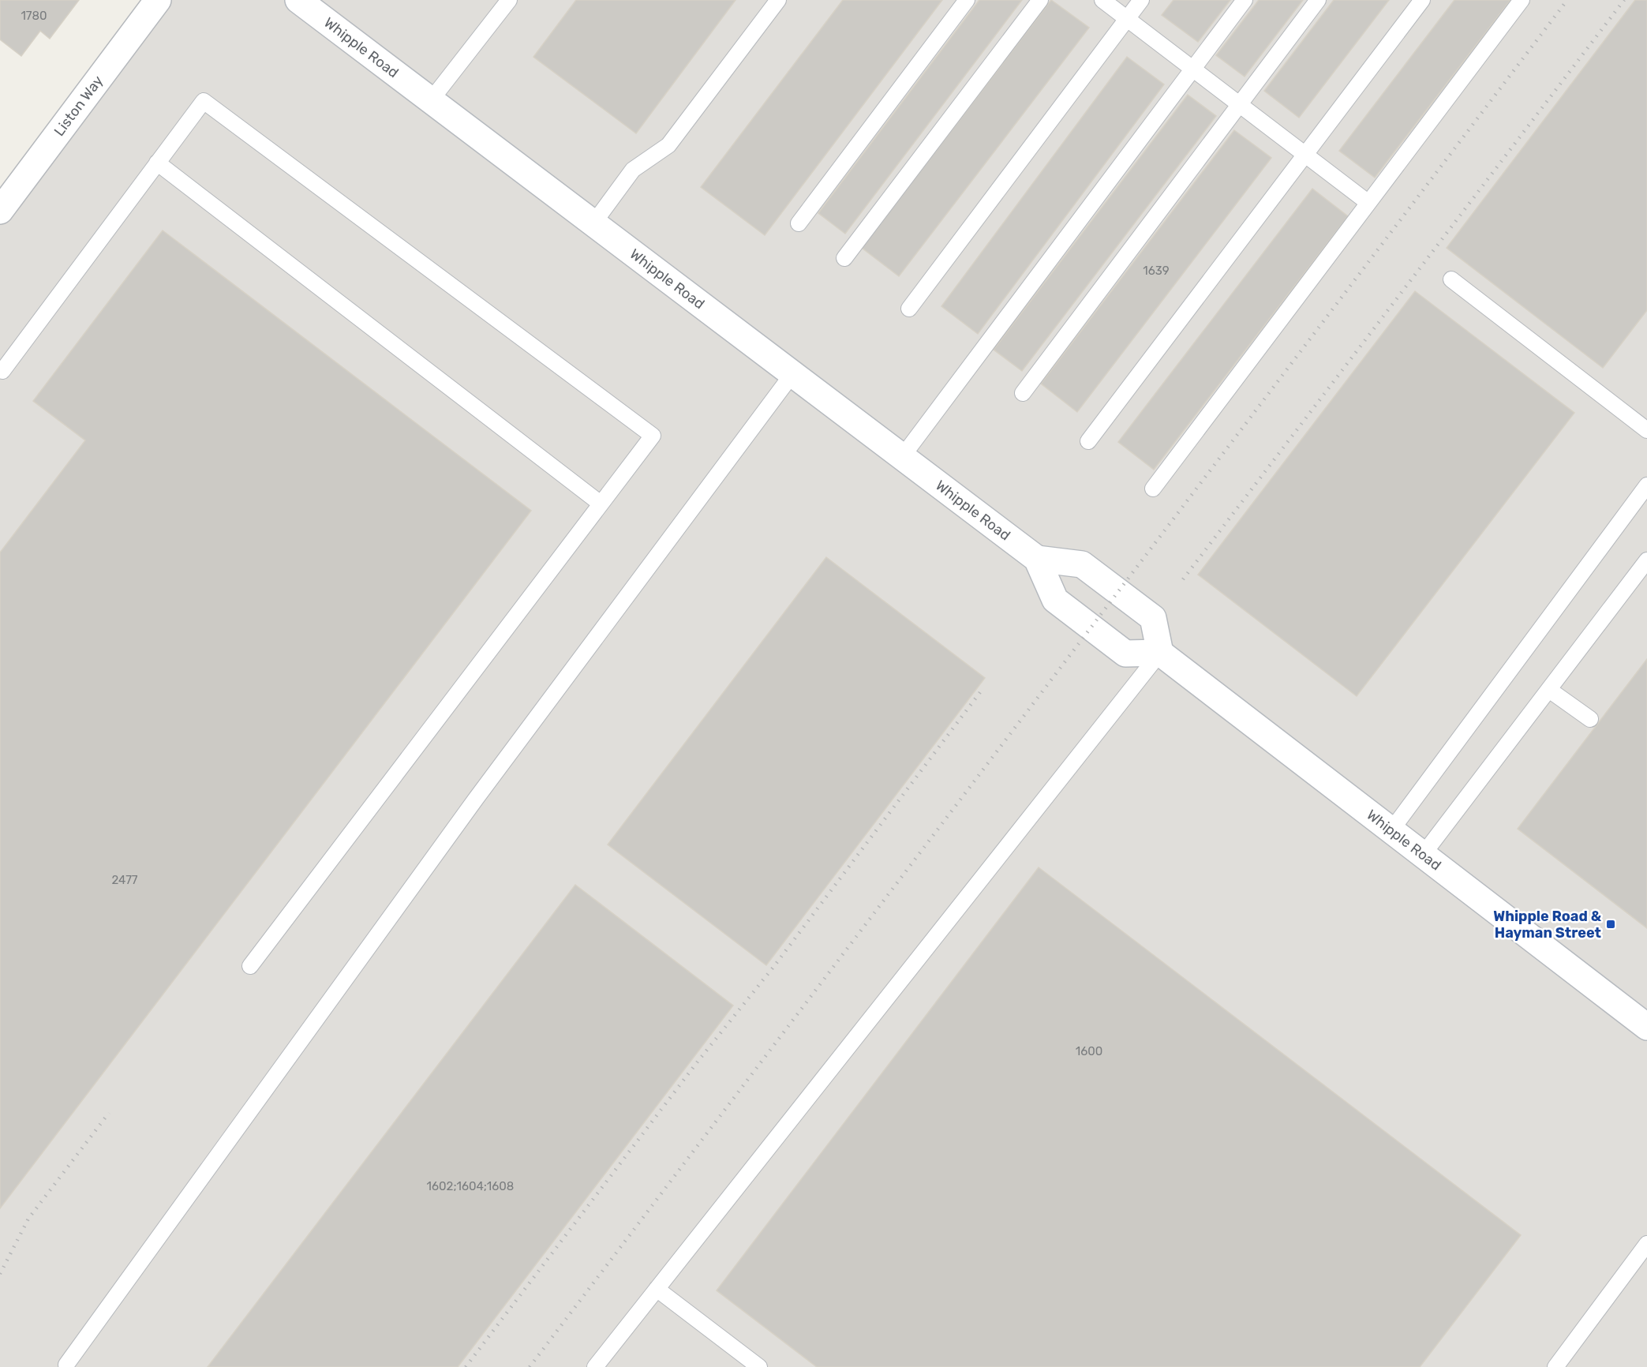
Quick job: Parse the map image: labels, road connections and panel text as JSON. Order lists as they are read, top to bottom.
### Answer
{
  "streets": {
    "main road": ["Whipple Road", "Liston Way"]
  },
  "places": {
    "transit": ["Whipple Road & Hayman Street"]
  },
  "house_numbers": [
    "1780",
    "1639",
    "2477",
    "1600",
    "1602;1604;1608"
  ]
}
